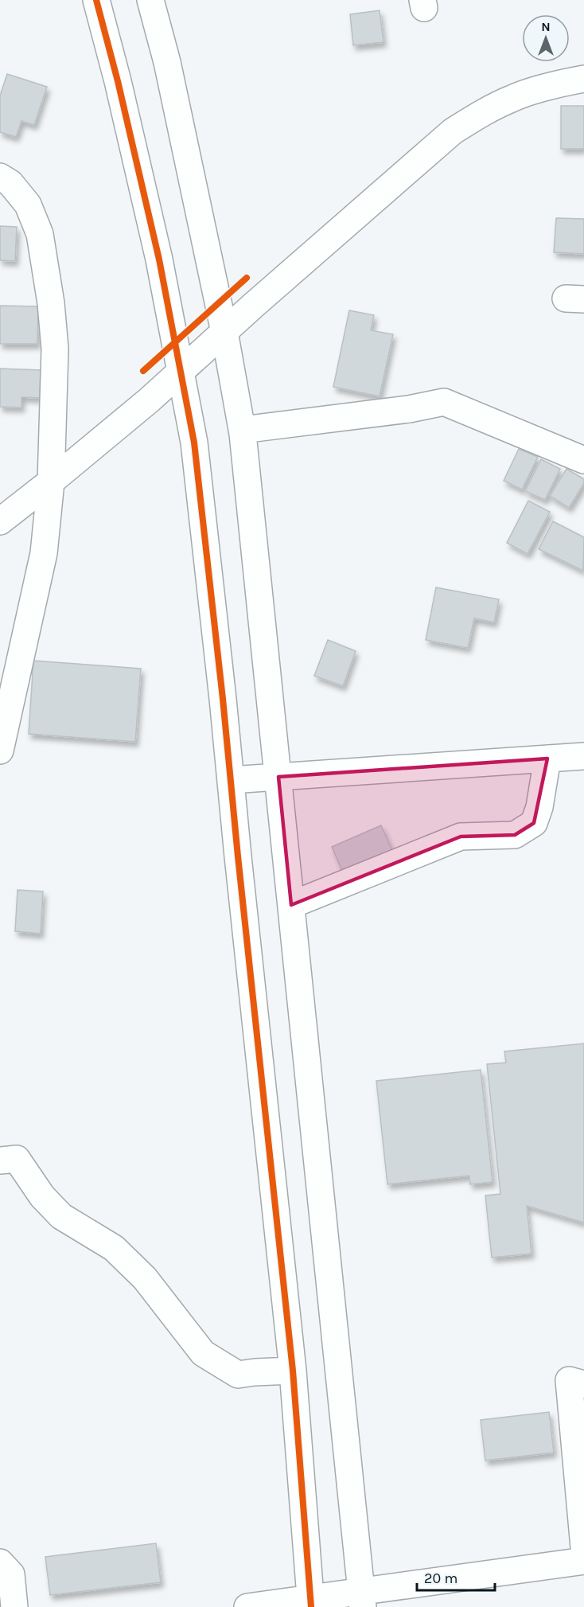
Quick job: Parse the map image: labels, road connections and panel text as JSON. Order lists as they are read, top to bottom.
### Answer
{
  "scale_bar": "20 m",
  "north": "top"
}
